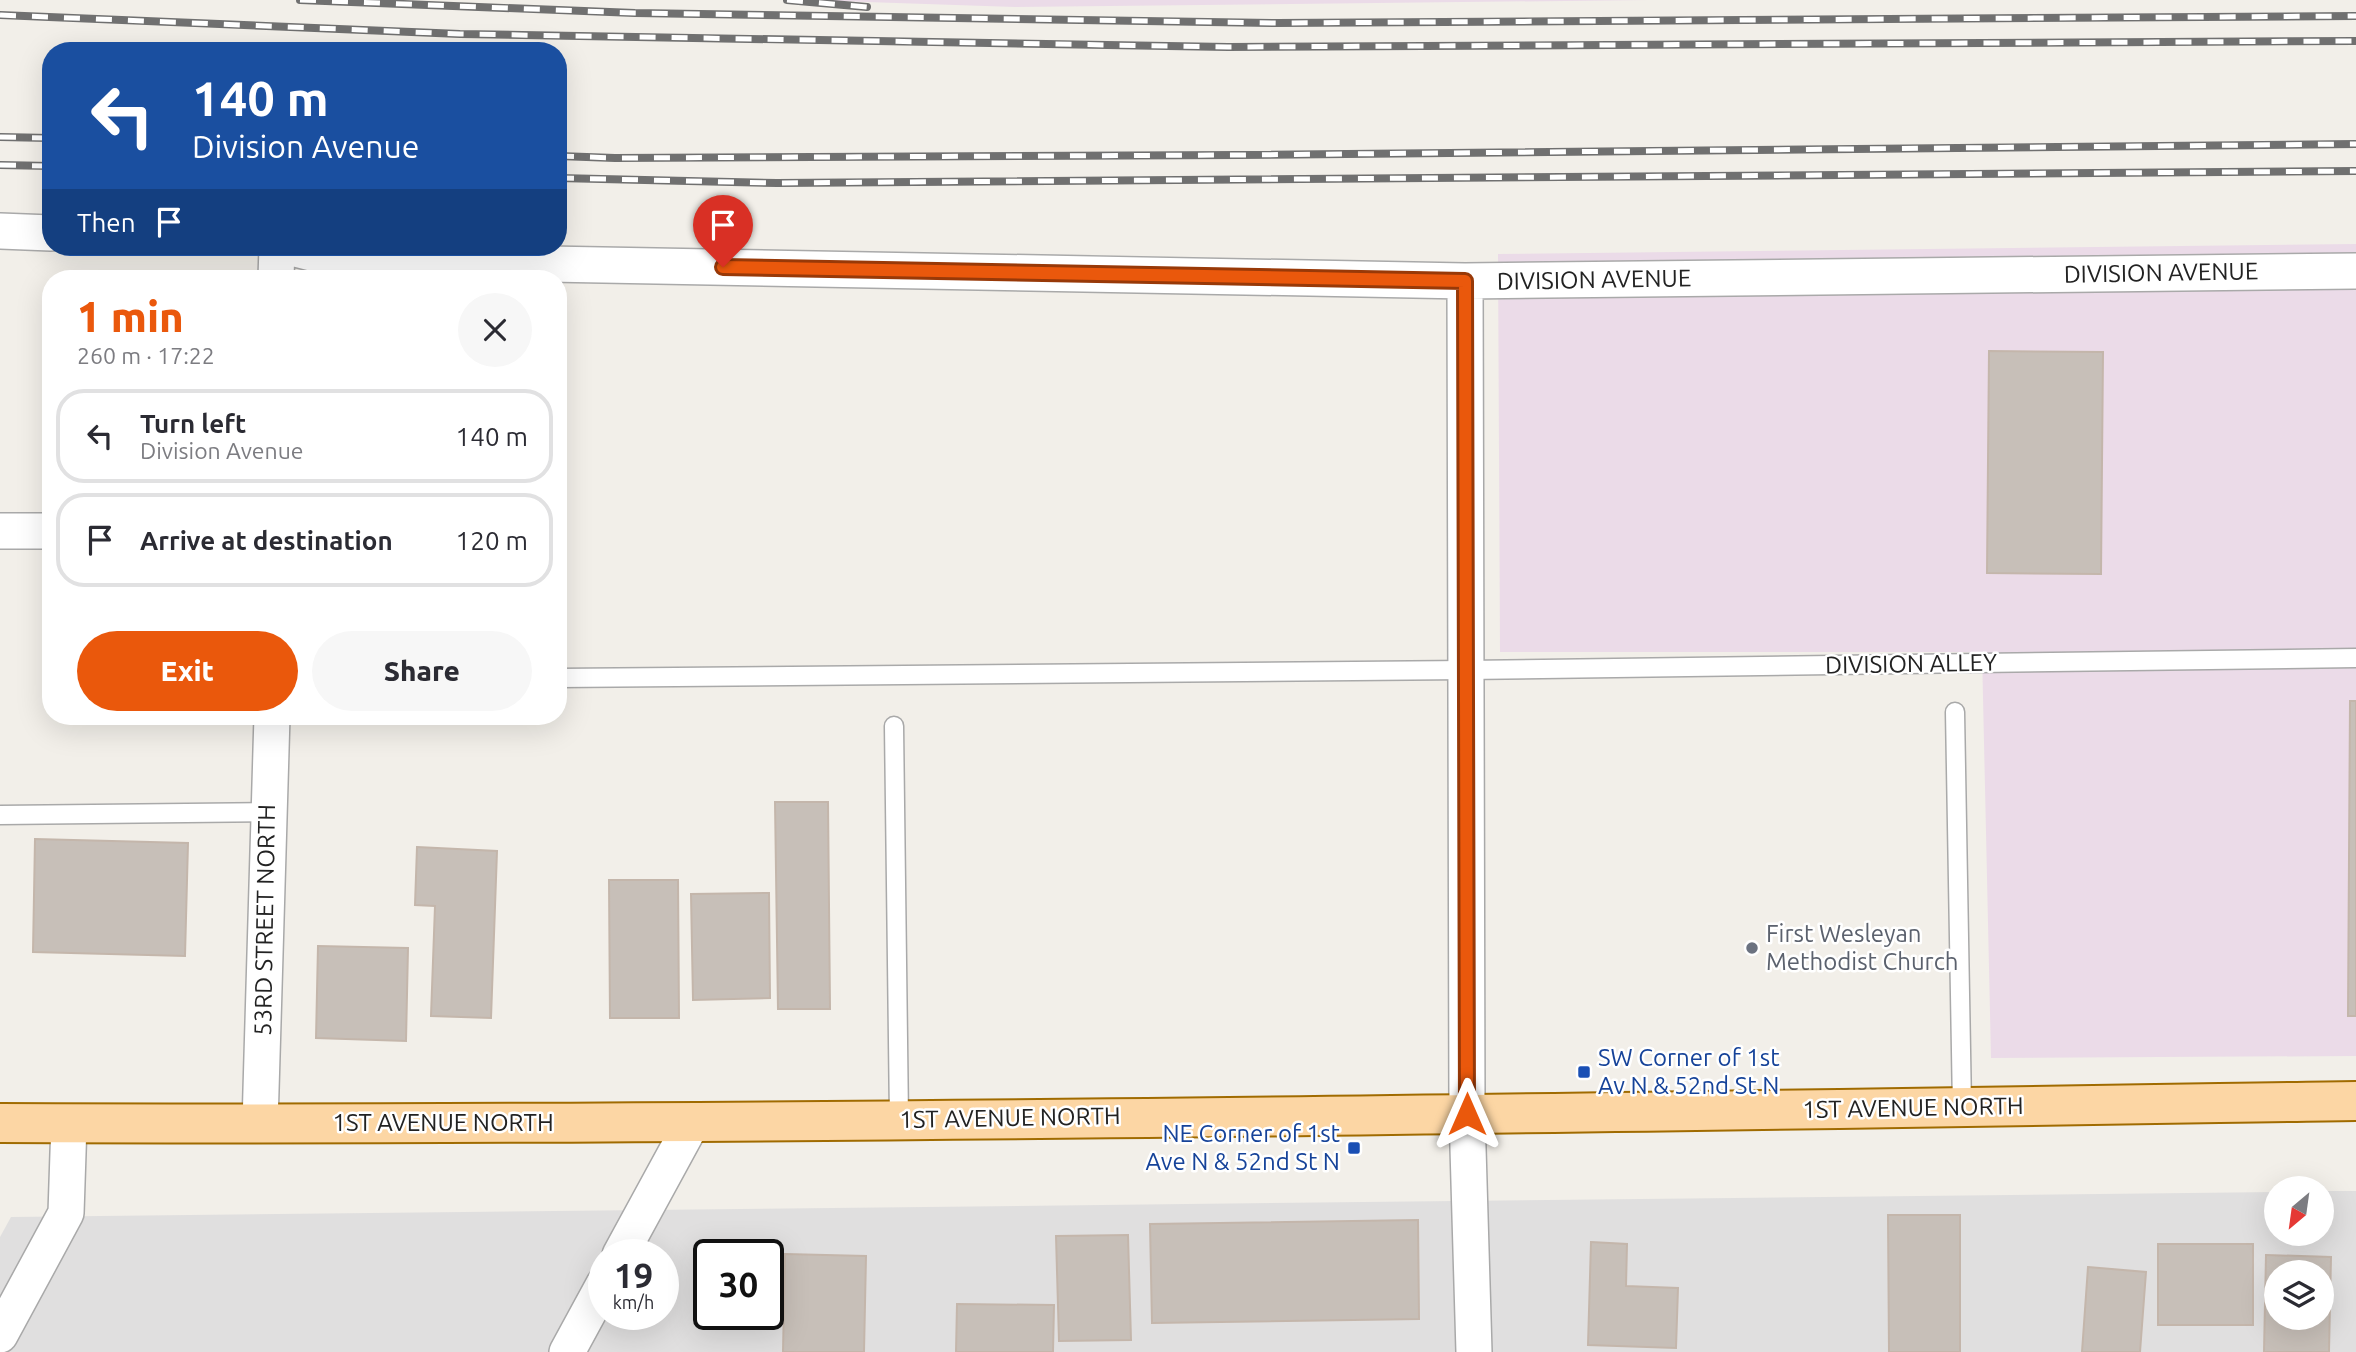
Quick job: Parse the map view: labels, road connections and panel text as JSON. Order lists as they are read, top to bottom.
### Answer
{
  "streets": {
    "main road": ["1ST AVENUE NORTH"],
    "street": ["DIVISION AVENUE", "53RD STREET NORTH"],
    "lane": ["DIVISION ALLEY"]
  },
  "crossings": [
    ["53RD STREET NORTH", "1ST AVENUE NORTH"]
  ],
  "places": {
    "other": ["First Wesleyan Methodist Church"],
    "transit": ["SW Corner of 1st Av N & 52nd St N", "NE Corner of 1st Ave N & 52nd St N"]
  },
  "north": "bottom left",
  "page": {
    "turn": ["140 m", "Division Avenue"],
    "then": "Then",
    "heading": ["1 min", "260 m · 17:22"],
    "list": [
      {
        "name": "Turn left",
        "note": "Division Avenue",
        "value": "140 m"
      },
      {
        "name": "Arrive at destination",
        "value": "120 m"
      }
    ],
    "buttons": ["Exit", "Share"],
    "speed": "19 km/h",
    "limit": "30"
  }
}
